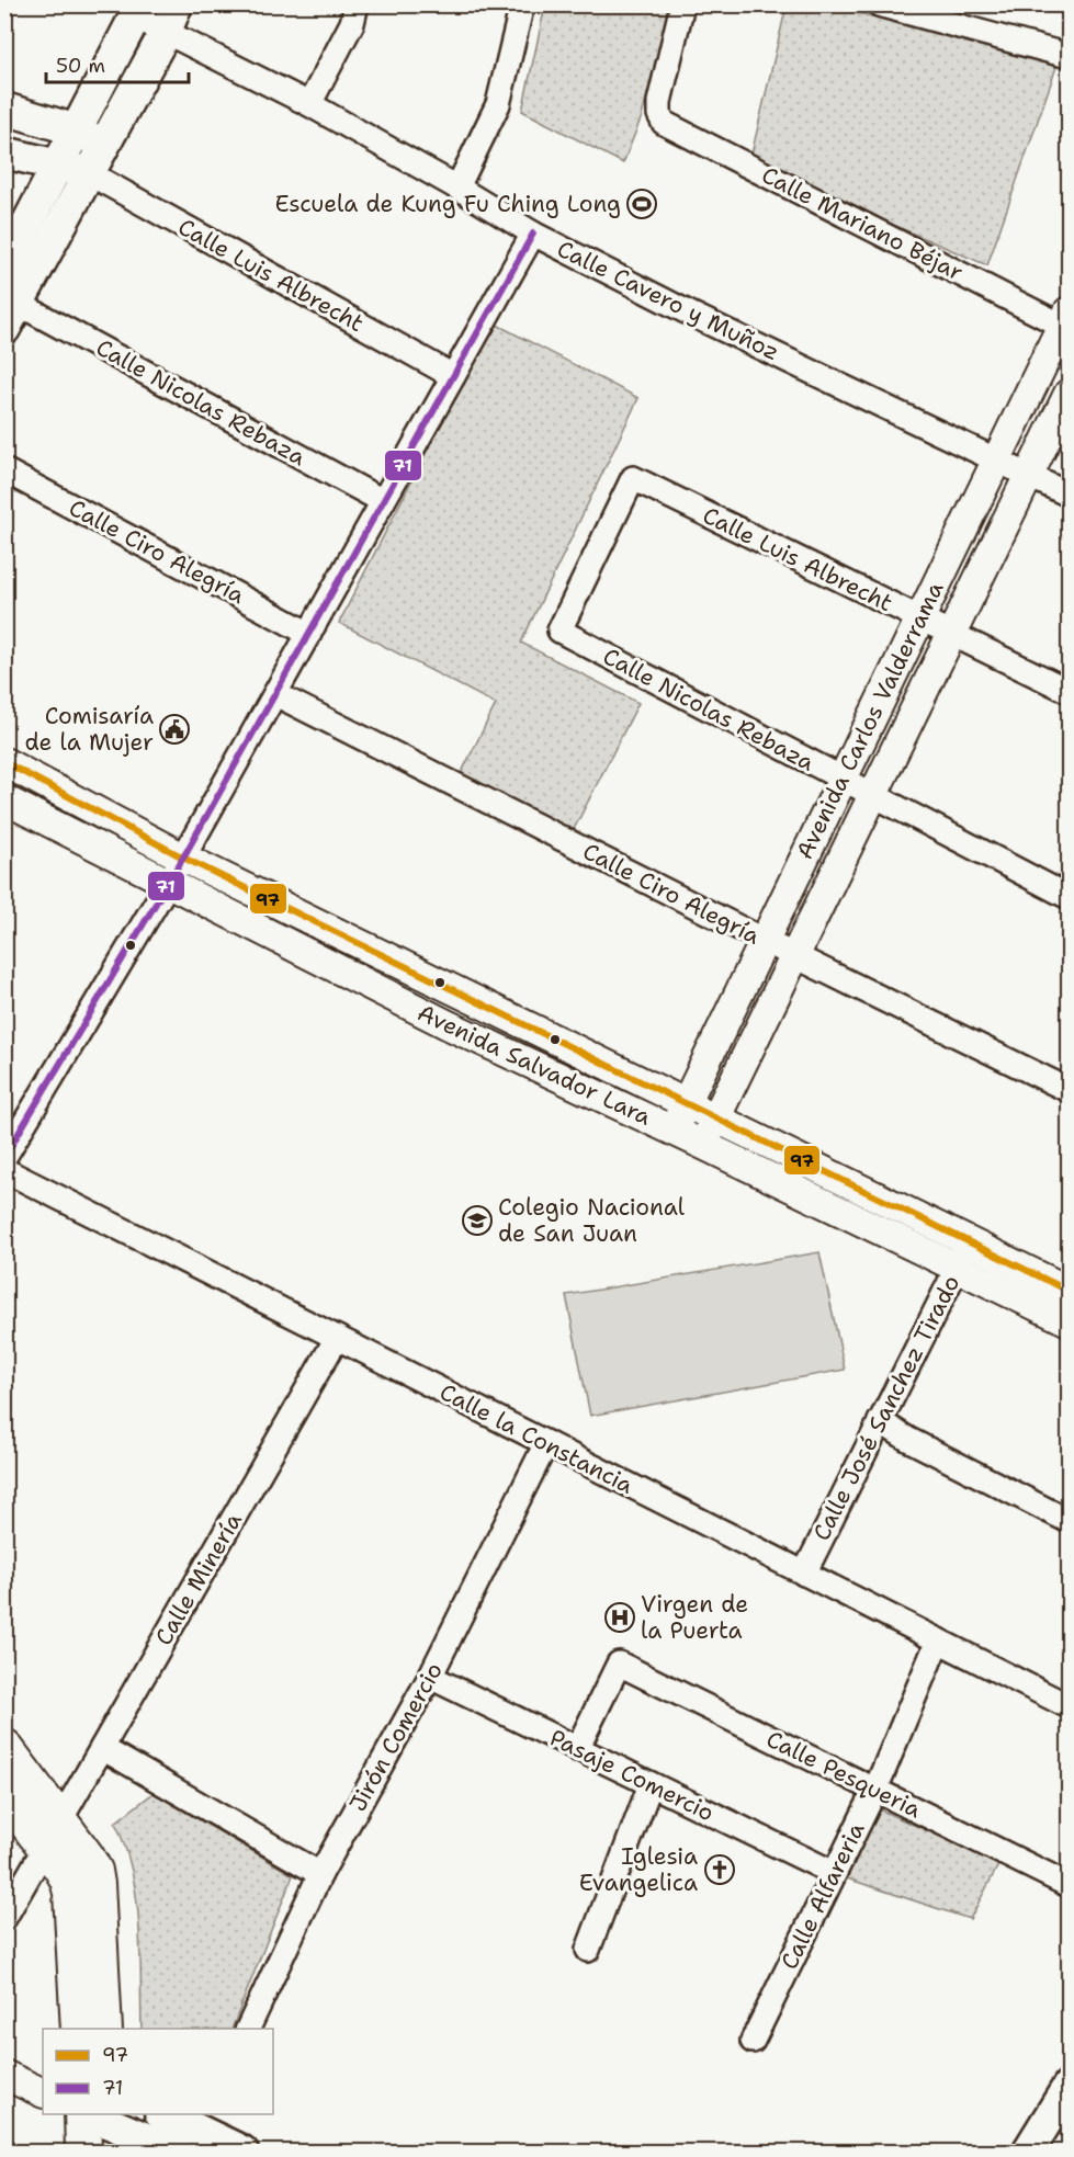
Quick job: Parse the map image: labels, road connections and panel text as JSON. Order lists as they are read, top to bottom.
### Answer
{
  "streets": {
    "street": [
      "Calle Mariano Béjar",
      "Calle Luis Albrecht",
      "Calle Cavero y Muñoz",
      "Calle Nicolas Rebaza",
      "Calle Ciro Alegría",
      "Avenida Carlos Valderrama",
      "Avenida Salvador Lara",
      "Calle José Sanchez Tirado",
      "Calle la Constancia",
      "Calle Minería",
      "Jirón Comercio",
      "Calle Pesqueria",
      "Pasaje Comercio",
      "Calle Alfareria"
    ]
  },
  "crossings": [
    ["Calle Mariano Béjar", "Avenida Carlos Valderrama"],
    ["Calle Luis Albrecht", "Calle Nicolas Rebaza"],
    ["Calle Luis Albrecht", "Avenida Carlos Valderrama"],
    ["Calle Cavero y Muñoz", "Avenida Carlos Valderrama"],
    ["Calle Nicolas Rebaza", "Avenida Carlos Valderrama"],
    ["Calle Ciro Alegría", "Avenida Carlos Valderrama"],
    ["Avenida Carlos Valderrama", "Avenida Salvador Lara"],
    ["Avenida Salvador Lara", "Calle José Sanchez Tirado"],
    ["Calle José Sanchez Tirado", "Calle la Constancia"],
    ["Calle la Constancia", "Calle Minería"],
    ["Calle la Constancia", "Jirón Comercio"],
    ["Calle la Constancia", "Calle Alfareria"],
    ["Jirón Comercio", "Pasaje Comercio"],
    ["Calle Pesqueria", "Pasaje Comercio"],
    ["Calle Pesqueria", "Calle Alfareria"],
    ["Pasaje Comercio", "Calle Alfareria"]
  ],
  "places": {
    "sports": ["Escuela de Kung Fu Ching Long"],
    "public building": ["Comisaría de la Mujer"],
    "school or university": ["Colegio Nacional de San Juan"],
    "hospital": ["Virgen de la Puerta"],
    "church": ["Iglesia Evangelica"]
  },
  "lines": ["transit line 71", "transit line 97"],
  "legend": ["97", "71"],
  "scale_bar": "50 m"
}
